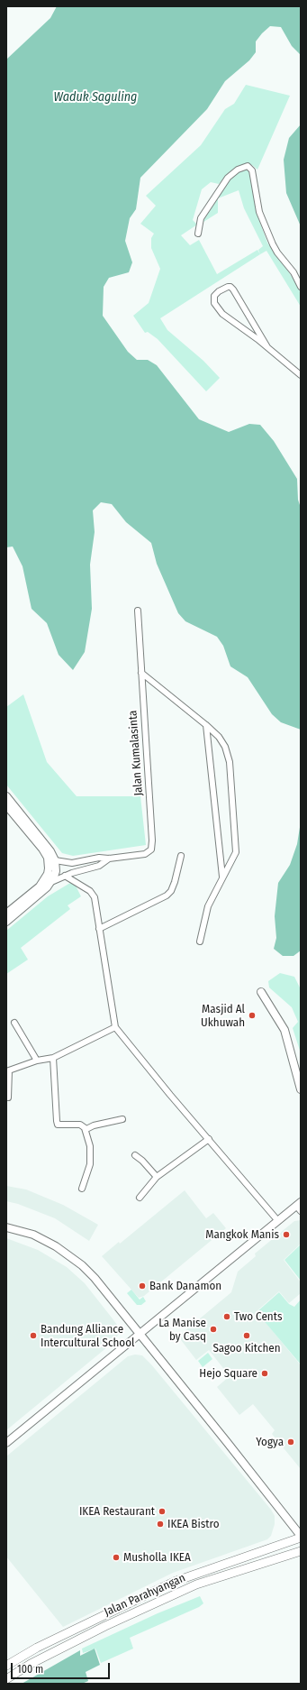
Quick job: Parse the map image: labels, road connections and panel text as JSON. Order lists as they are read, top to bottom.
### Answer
{
  "streets": {
    "main road": ["Jalan Parahyangan"],
    "street": ["Jalan Kumalasinta"]
  },
  "water": ["Waduk Saguling"],
  "places": [
    "Masjid Al Ukhuwah",
    "Mangkok Manis",
    "Bank Danamon",
    "Two Cents",
    "La Manise by Casq",
    "Bandung Alliance Intercultural School",
    "Sagoo Kitchen",
    "Hejo Square",
    "Yogya",
    "IKEA Restaurant",
    "IKEA Bistro",
    "Musholla IKEA"
  ],
  "scale_bar": "100 m"
}
